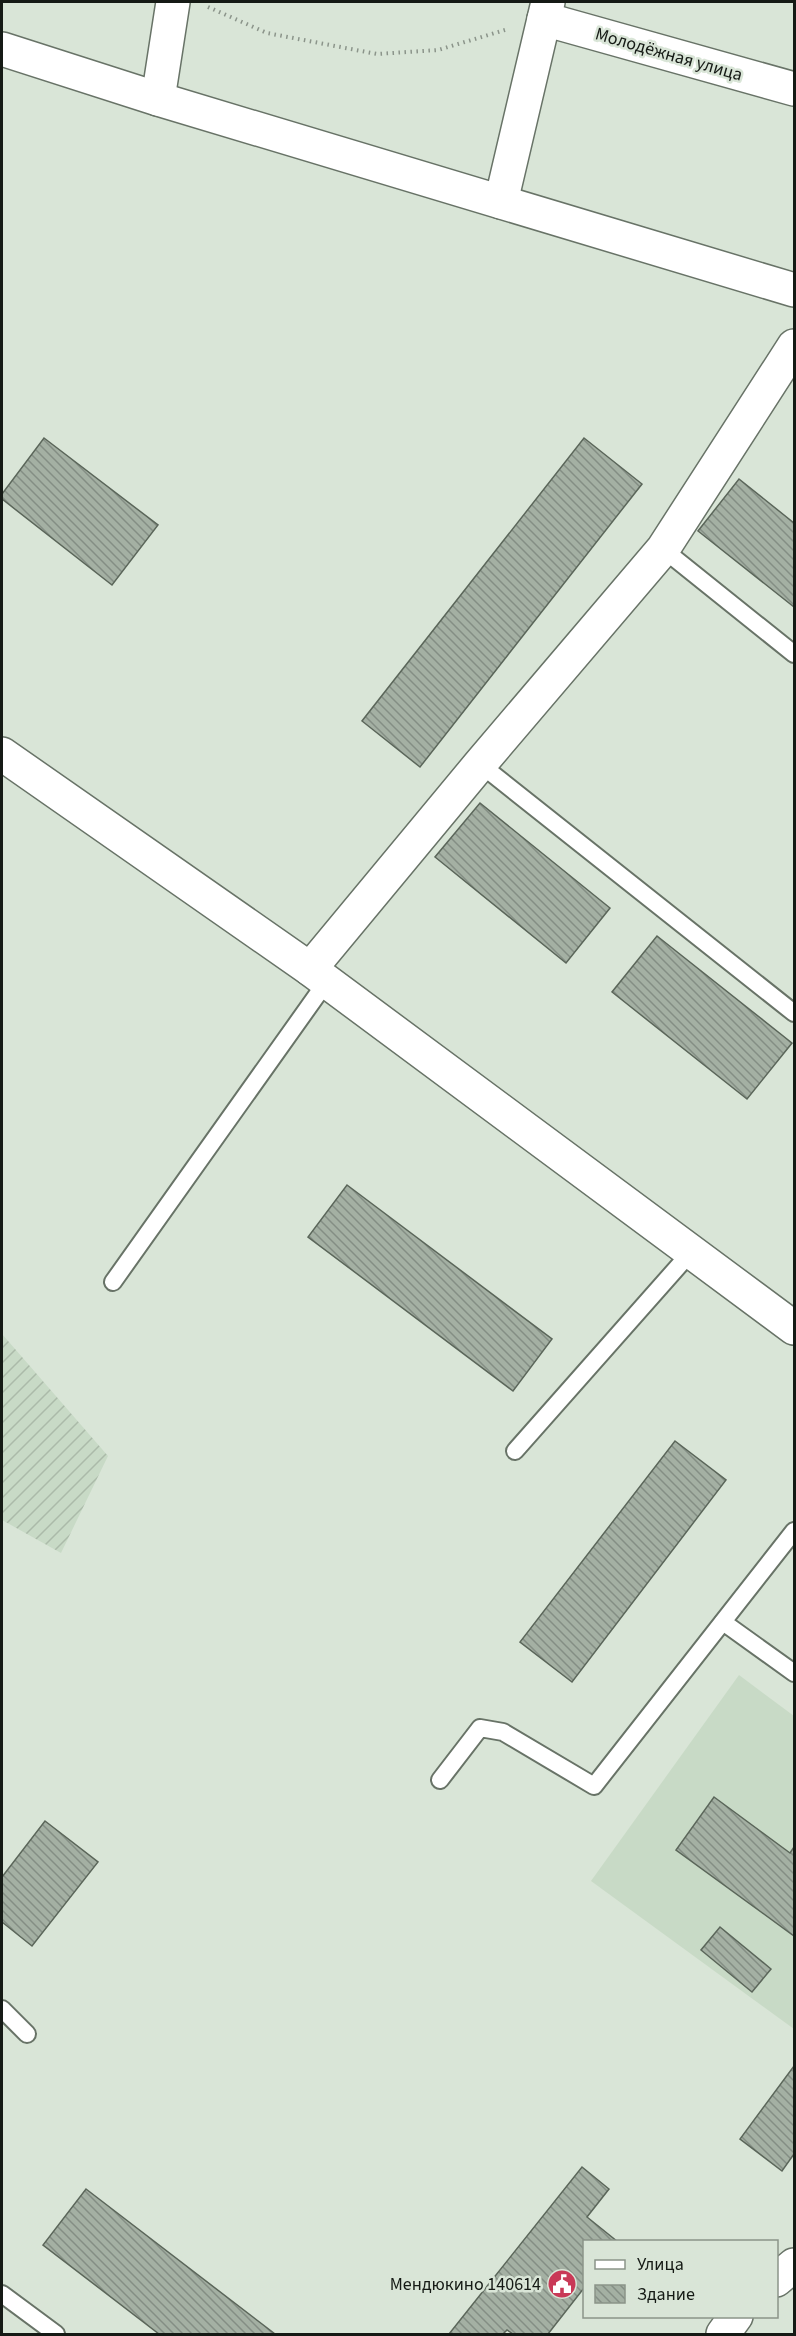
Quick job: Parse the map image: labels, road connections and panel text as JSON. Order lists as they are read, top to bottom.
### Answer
{
  "streets": {
    "street": ["Молодёжная улица"]
  },
  "places": {
    "public building": ["Мендюкино 140614"]
  },
  "legend": ["Улица", "Здание"]
}
